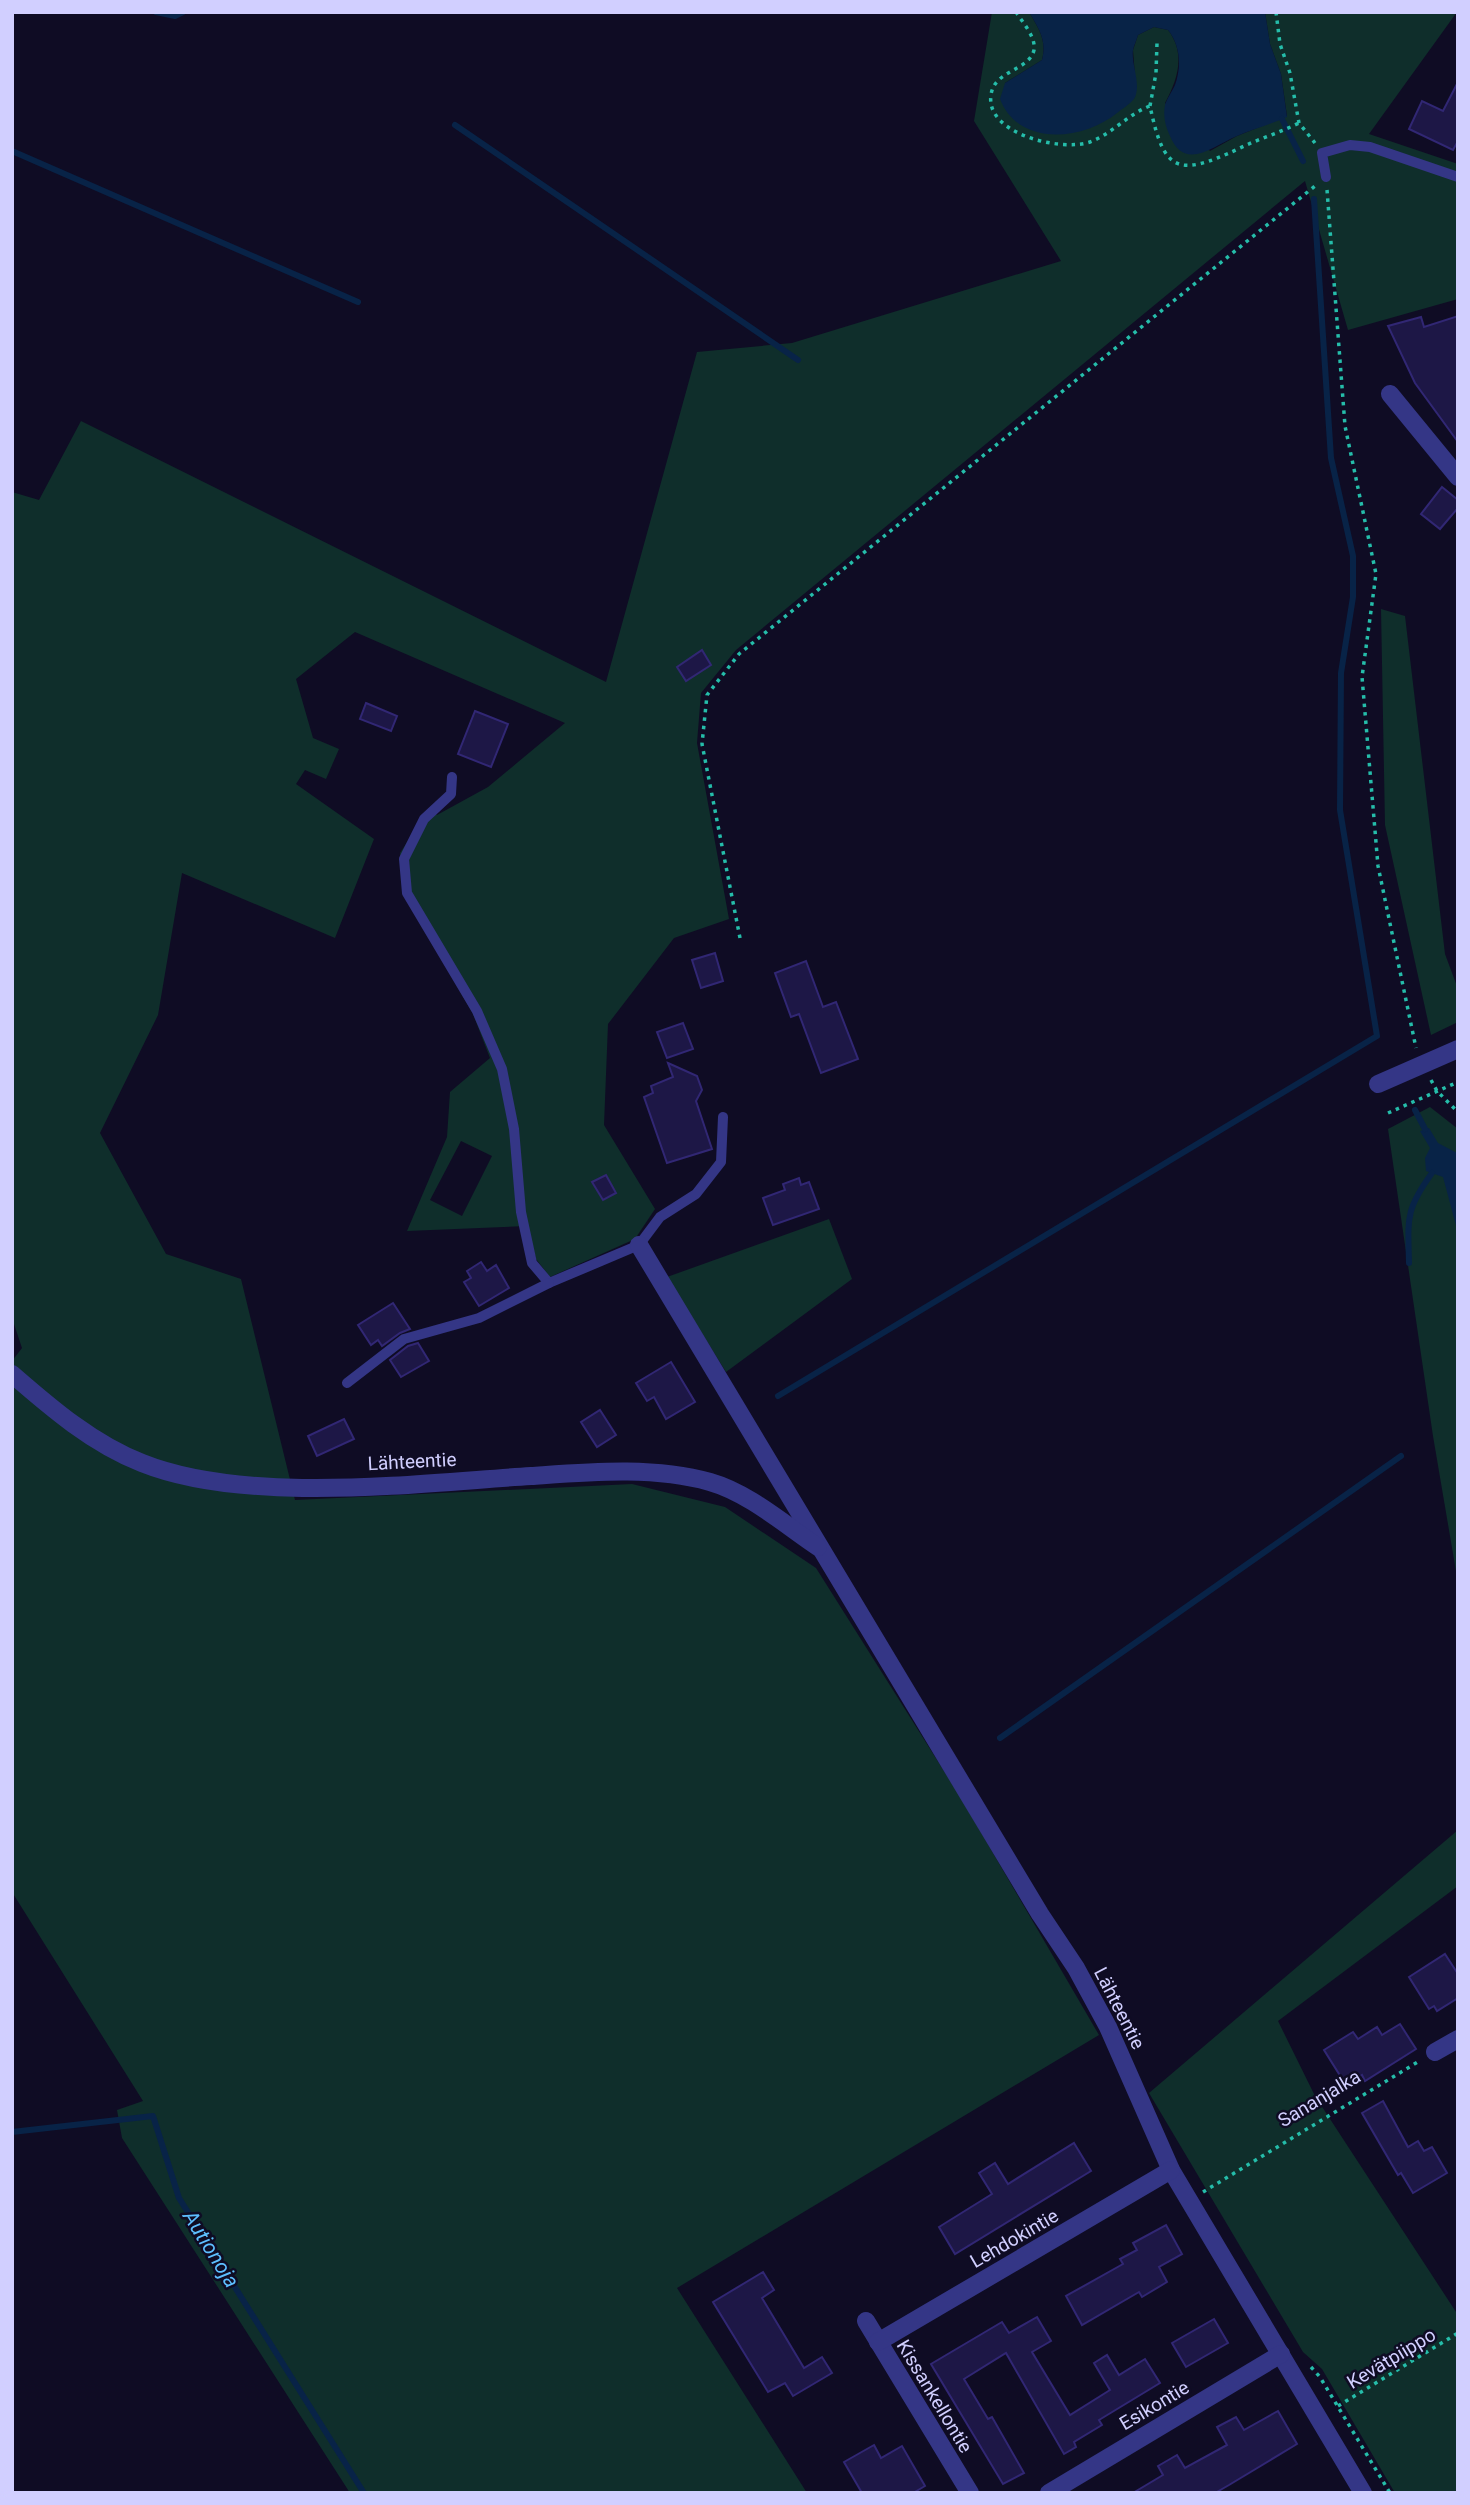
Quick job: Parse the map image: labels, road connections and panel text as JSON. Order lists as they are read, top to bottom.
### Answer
{
  "streets": {
    "street": [
      "Lähteentie",
      "Lehdokintie",
      "Kissankellontie",
      "Esikontie"
    ],
    "path": ["Sananjalka", "Kevätpiippo"]
  },
  "crossings": [
    ["Lähteentie", "Lehdokintie"],
    ["Lähteentie", "Esikontie"],
    ["Lehdokintie", "Kissankellontie"]
  ],
  "water": ["Autionoja"]
}
